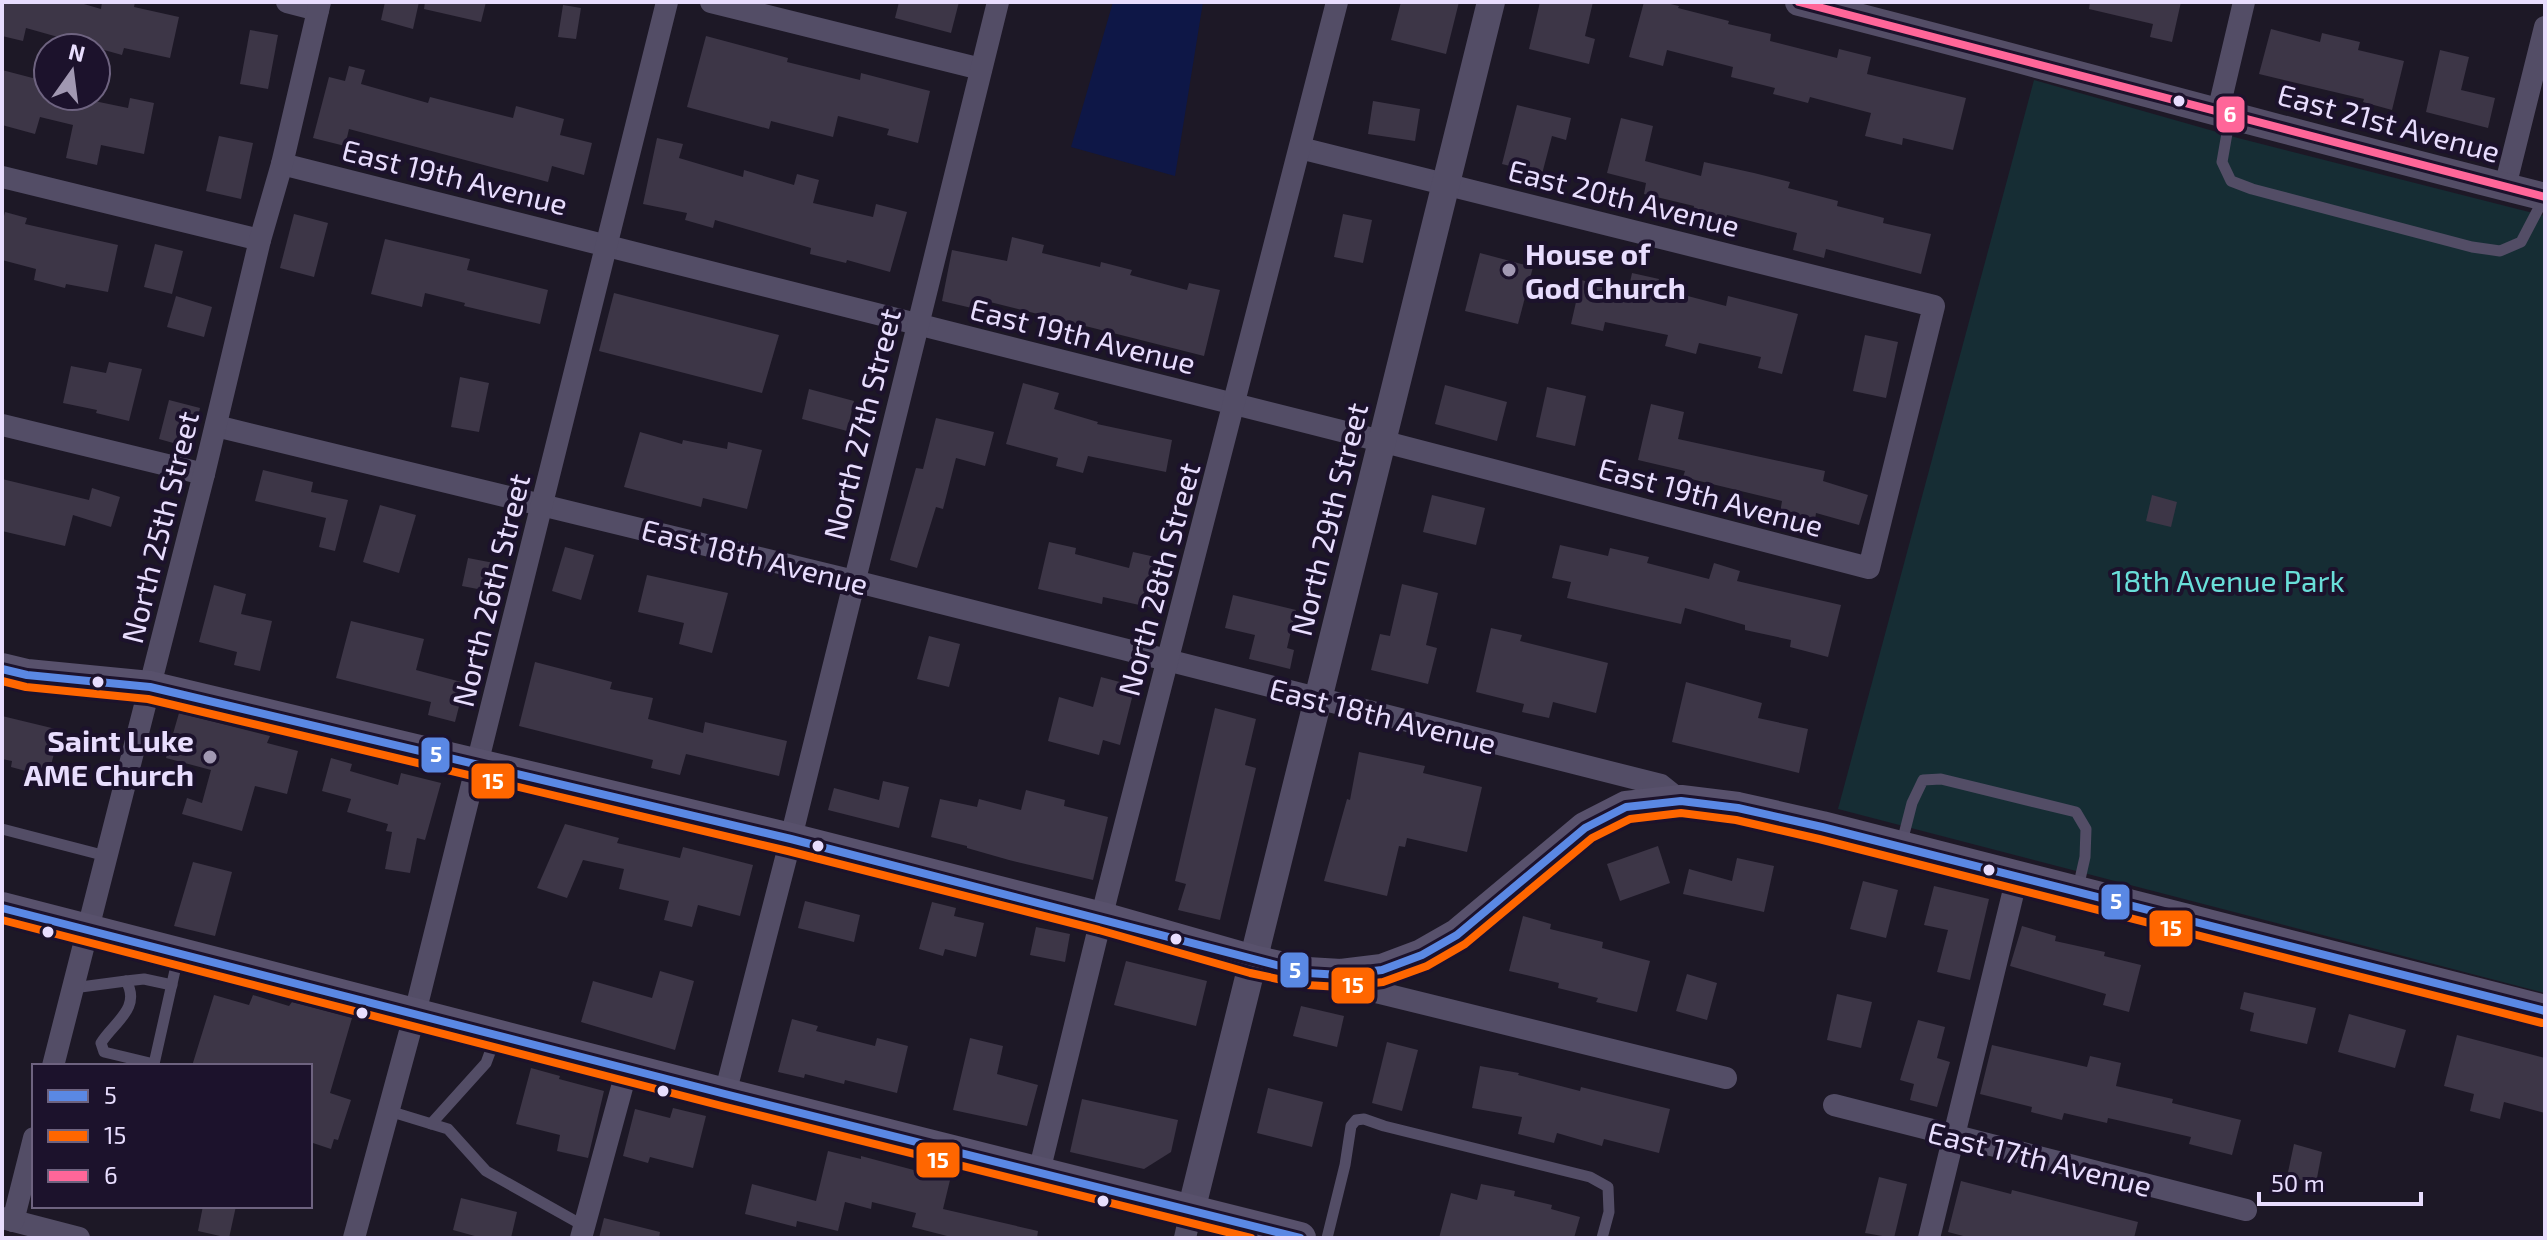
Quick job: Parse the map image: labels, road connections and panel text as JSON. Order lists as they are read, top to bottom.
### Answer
{
  "streets": {
    "main road": ["East 18th Avenue"],
    "street": [
      "East 21st Avenue",
      "East 19th Avenue",
      "East 20th Avenue",
      "North 27th Street",
      "North 29th Street",
      "North 25th Street",
      "North 28th Street",
      "North 26th Street",
      "East 17th Avenue"
    ]
  },
  "crossings": [
    ["East 19th Avenue", "East 20th Avenue"],
    ["East 19th Avenue", "North 27th Street"],
    ["East 19th Avenue", "North 29th Street"],
    ["East 19th Avenue", "North 25th Street"],
    ["East 19th Avenue", "North 28th Street"],
    ["East 19th Avenue", "North 26th Street"],
    ["East 20th Avenue", "North 29th Street"],
    ["East 20th Avenue", "North 28th Street"],
    ["North 27th Street", "East 18th Avenue"],
    ["North 29th Street", "East 18th Avenue"],
    ["North 25th Street", "East 18th Avenue"],
    ["East 18th Avenue", "North 28th Street"],
    ["East 18th Avenue", "North 26th Street"]
  ],
  "parks": ["18th Avenue Park"],
  "places": ["House of God Church", "Saint Luke AME Church"],
  "lines": ["transit line 6", "transit line 5", "transit line 15"],
  "legend": ["5", "15", "6"],
  "scale_bar": "50 m",
  "north": "top"
}
